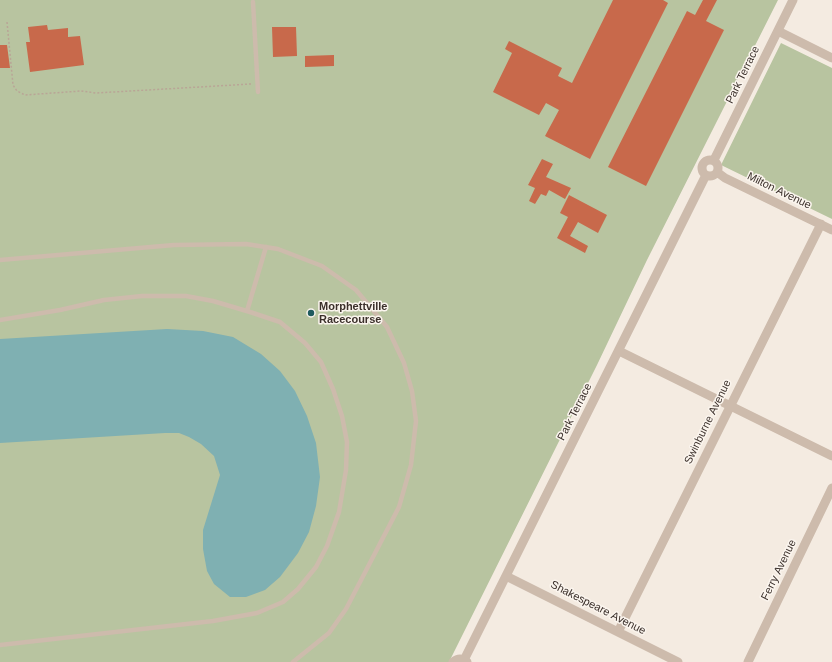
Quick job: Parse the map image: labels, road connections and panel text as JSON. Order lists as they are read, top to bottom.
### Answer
{
  "streets": {
    "street": [
      "Park Terrace",
      "Milton Avenue",
      "Swinburne Avenue",
      "Ferry Avenue",
      "Shakespeare Avenue"
    ]
  },
  "crossings": [
    ["Park Terrace", "Milton Avenue"],
    ["Park Terrace", "Shakespeare Avenue"],
    ["Milton Avenue", "Swinburne Avenue"],
    ["Swinburne Avenue", "Shakespeare Avenue"]
  ],
  "places": ["Morphettville Racecourse"]
}
